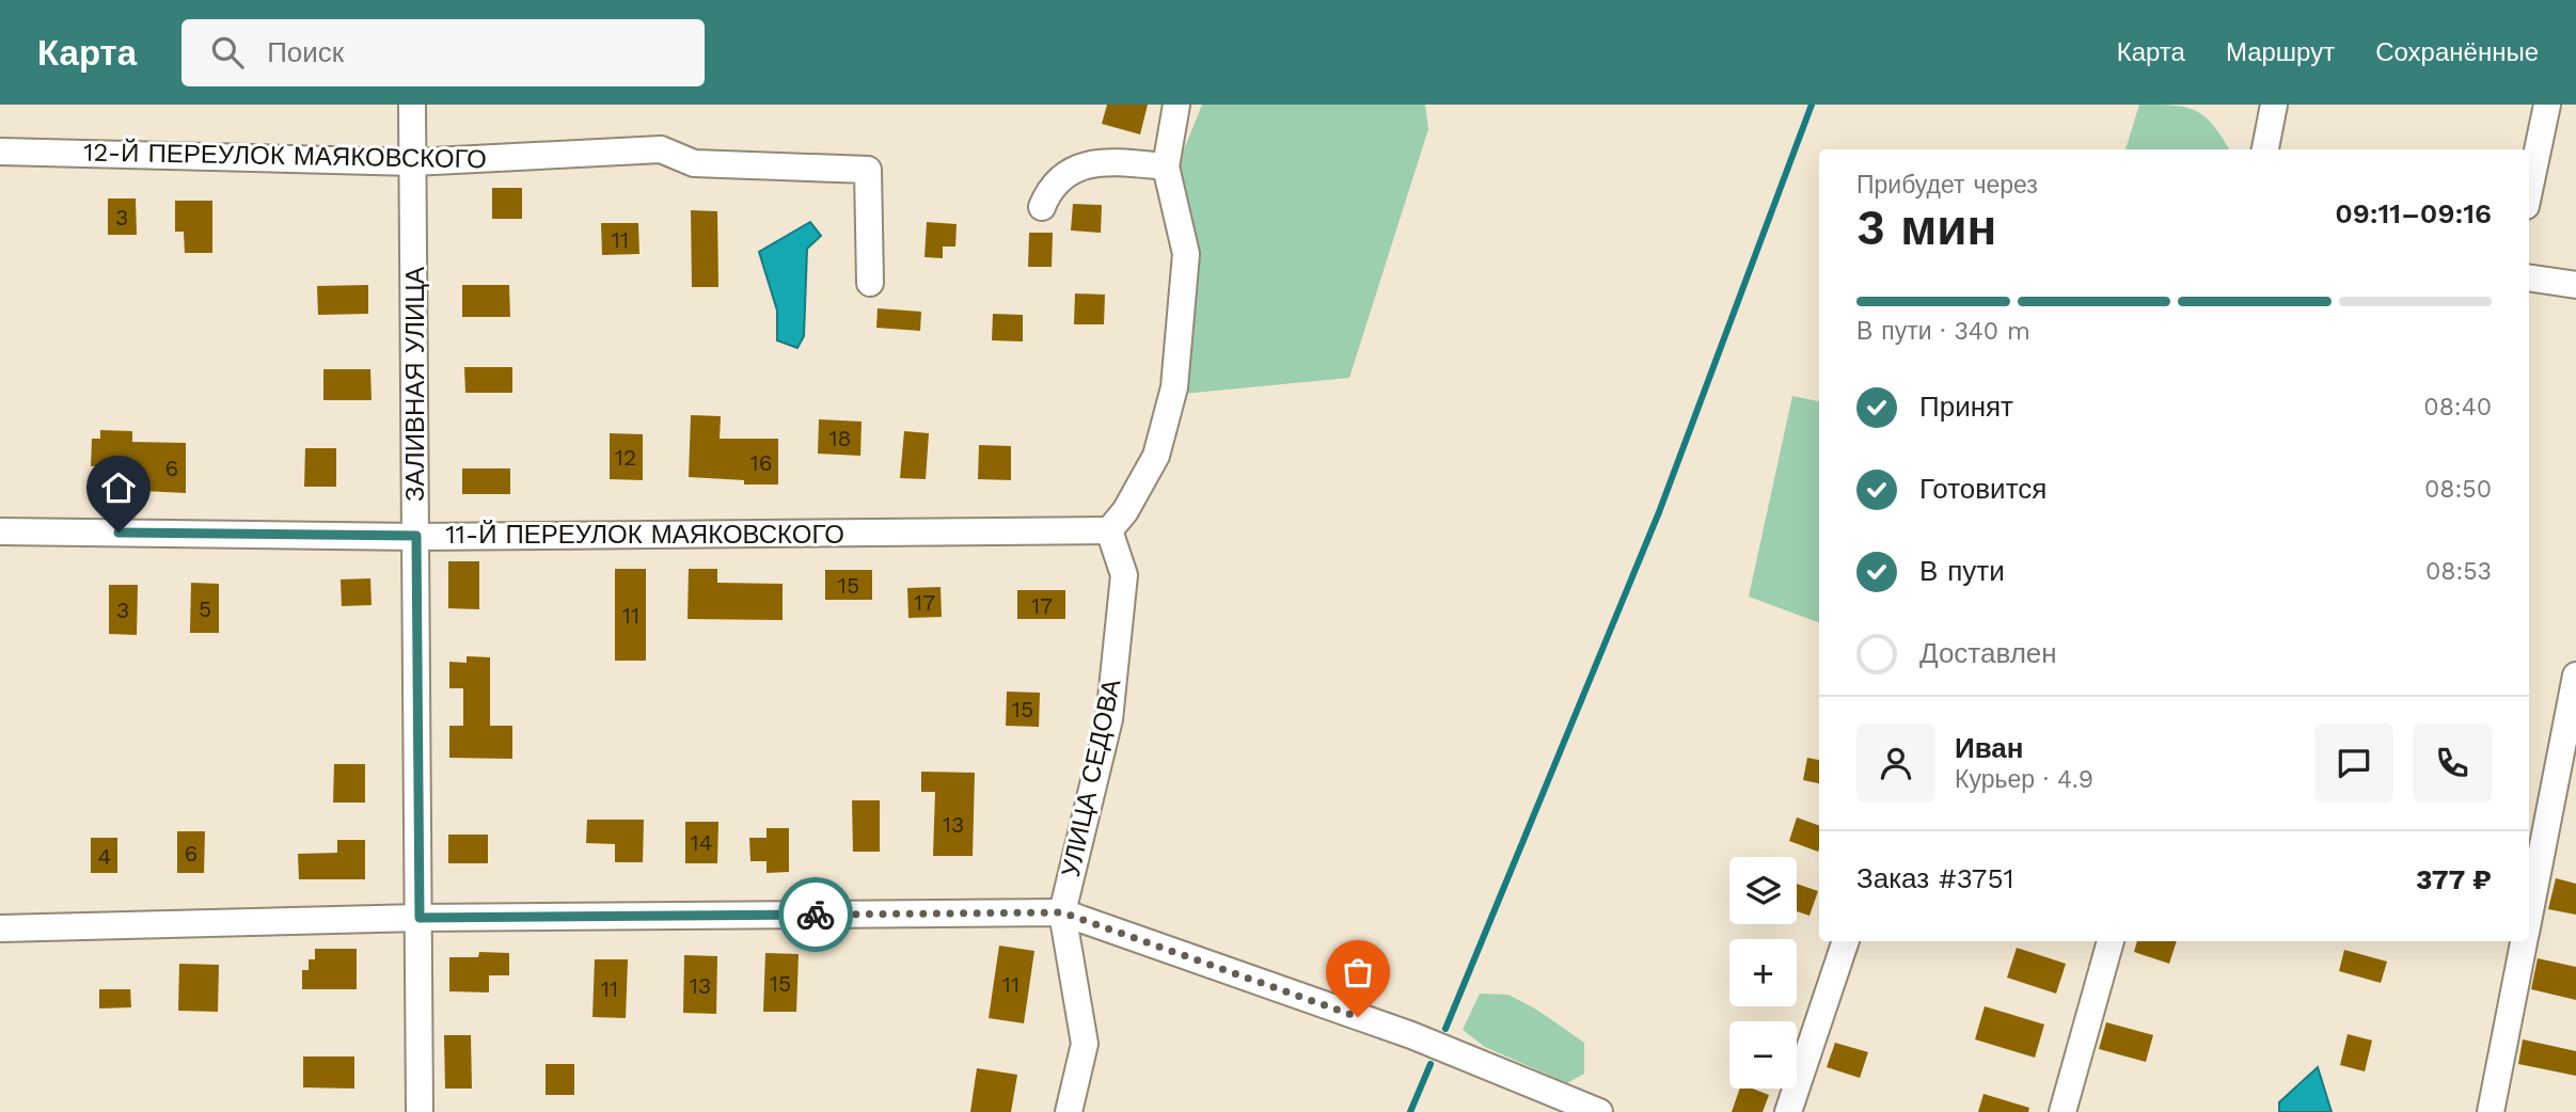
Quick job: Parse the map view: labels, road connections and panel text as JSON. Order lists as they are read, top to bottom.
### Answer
{
  "streets": {
    "street": [
      "12-Й ПЕРЕУЛОК МАЯКОВСКОГО",
      "ЗАЛИВНАЯ УЛИЦА",
      "11-Й ПЕРЕУЛОК МАЯКОВСКОГО",
      "УЛИЦА СЕДОВА"
    ]
  },
  "crossings": [
    ["12-Й ПЕРЕУЛОК МАЯКОВСКОГО", "ЗАЛИВНАЯ УЛИЦА"],
    ["ЗАЛИВНАЯ УЛИЦА", "11-Й ПЕРЕУЛОК МАЯКОВСКОГО"],
    ["11-Й ПЕРЕУЛОК МАЯКОВСКОГО", "УЛИЦА СЕДОВА"]
  ],
  "house_numbers": [
    "3",
    "11",
    "18",
    "12",
    "16",
    "6",
    "15",
    "17",
    "17",
    "5",
    "3",
    "11",
    "15",
    "13",
    "14",
    "6",
    "4",
    "15",
    "11",
    "13",
    "11"
  ],
  "page": {
    "header": "Карта",
    "search": "Поиск",
    "nav": ["Карта", "Маршрут", "Сохранённые"],
    "heading": ["3 мин", "Прибудет через", "09:11–09:16"],
    "panel": [
      "Иван",
      "Курьер · 4.9",
      "Заказ #3751",
      "377 ₽"
    ],
    "bar": "В пути · 340 m",
    "list": [
      ["Принят", "08:40"],
      ["Готовится", "08:50"],
      ["В пути", "08:53"],
      "Доставлен"
    ],
    "map_buttons": ["+", "−"]
  }
}
